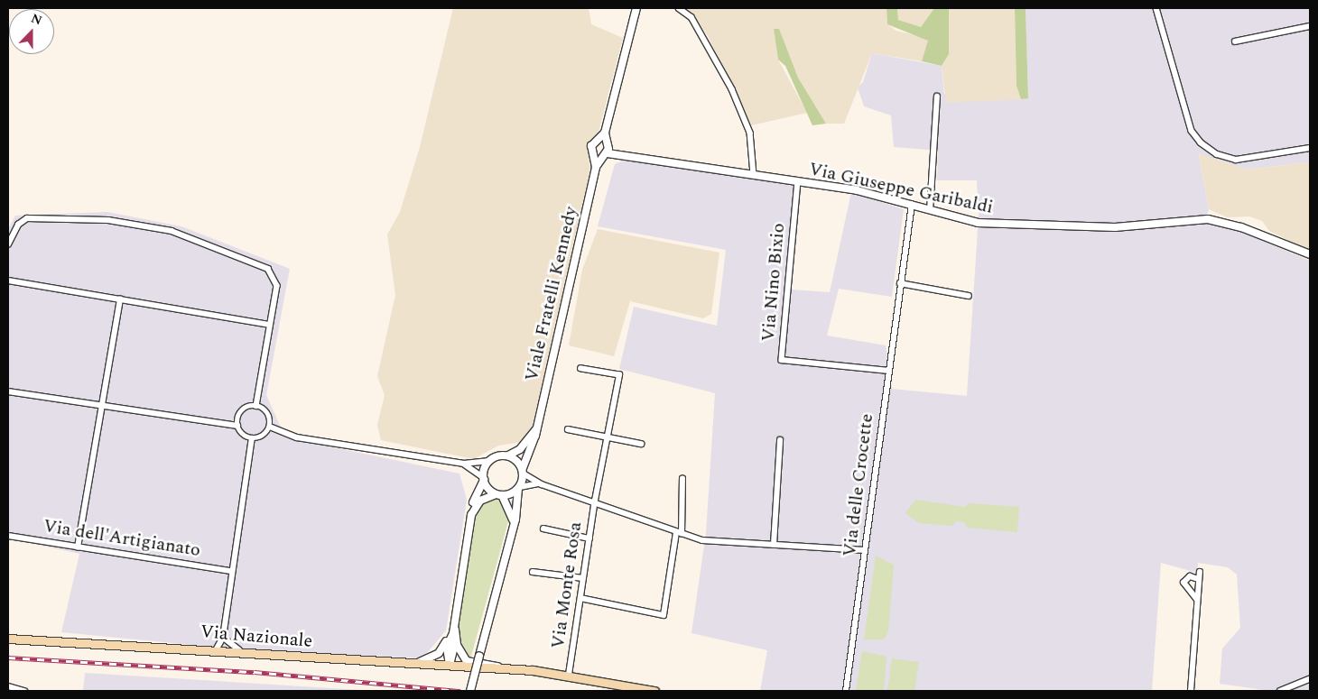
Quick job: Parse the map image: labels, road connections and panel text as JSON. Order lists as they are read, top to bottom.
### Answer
{
  "streets": {
    "main road": ["Via Nazionale"],
    "street": [
      "Via Giuseppe Garibaldi",
      "Via Nino Bixio",
      "Viale Fratelli Kennedy",
      "Via delle Crocette",
      "Via dell'Artigianato",
      "Via Monte Rosa"
    ]
  },
  "crossings": [
    ["Via Giuseppe Garibaldi", "Via Nino Bixio"],
    ["Via Giuseppe Garibaldi", "Viale Fratelli Kennedy"],
    ["Via Giuseppe Garibaldi", "Via delle Crocette"],
    ["Via Nino Bixio", "Via delle Crocette"],
    ["Via Monte Rosa", "Via Nazionale"]
  ],
  "north": "top"
}
